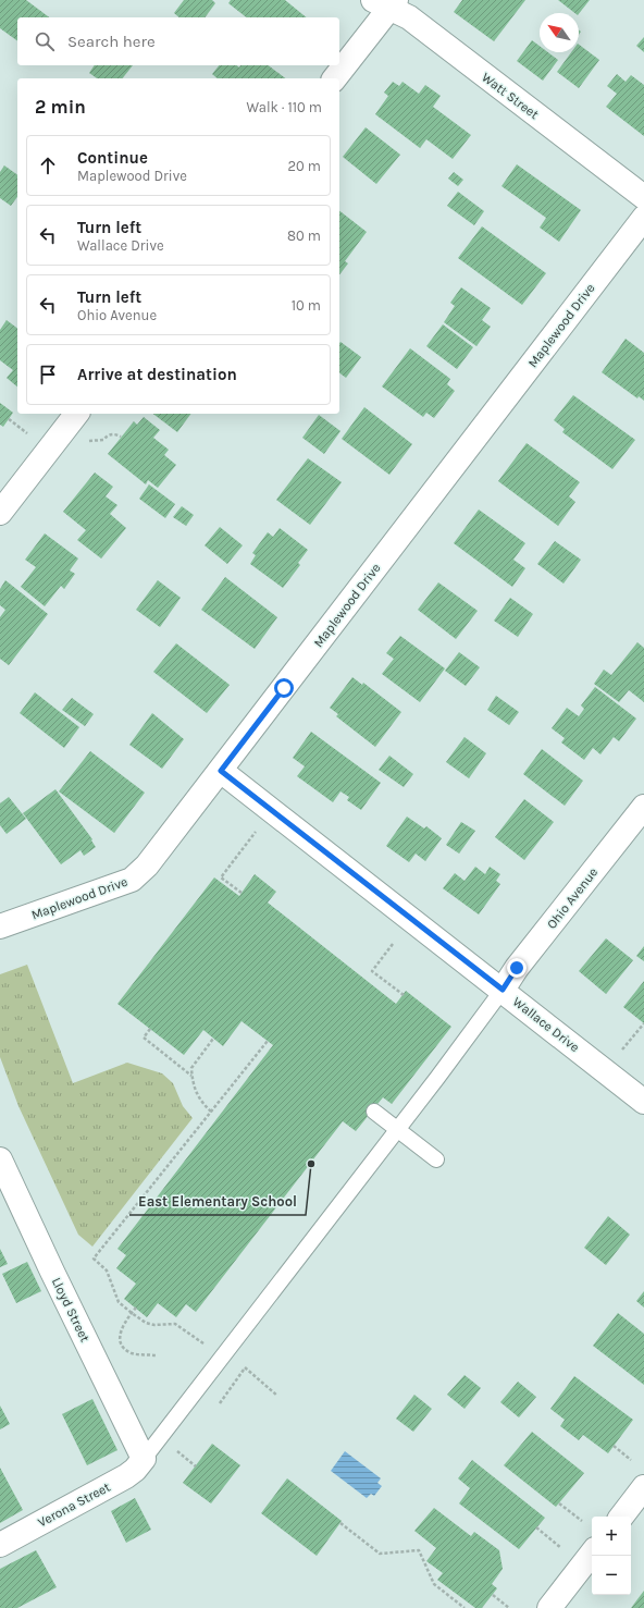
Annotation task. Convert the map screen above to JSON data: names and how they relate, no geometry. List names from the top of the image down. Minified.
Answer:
{"streets":{"street":["Watt Street","Maplewood Drive","Ohio Avenue","Wallace Drive","Lloyd Street","Verona Street"]},"crossings":[["Maplewood Drive","Wallace Drive"],["Ohio Avenue","Wallace Drive"],["Lloyd Street","Verona Street"]],"places":["East Elementary School"],"north":"top left","page":{"search":"Search here","heading":["2 min","Walk · 110 m"],"list":[["Continue","Maplewood Drive","20 m"],["Turn left","Wallace Drive","80 m"],["Turn left","Ohio Avenue","10 m"],"Arrive at destination"],"map_buttons":["+","−"]}}
